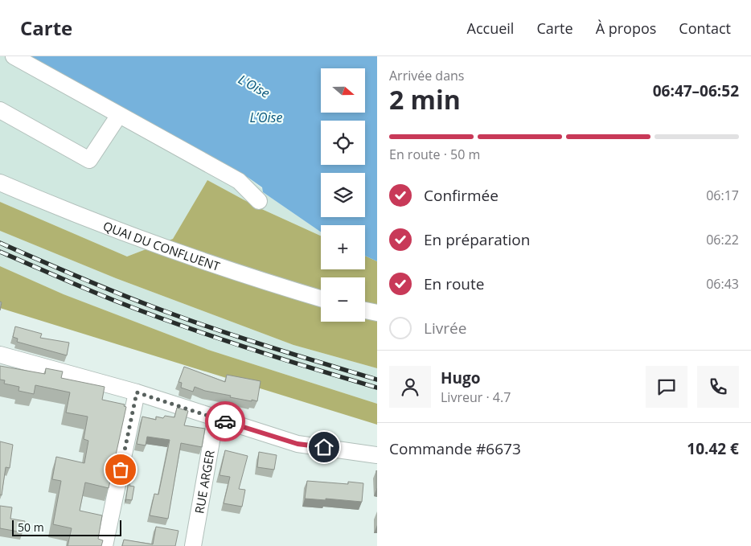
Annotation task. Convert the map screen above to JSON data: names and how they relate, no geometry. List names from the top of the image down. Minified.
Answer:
{"streets":{"street":["QUAI DU CONFLUENT","RUE ARGER"]},"water":["L'Oise","L’Oise"],"scale_bar":"50 m","north":"right","page":{"header":"Carte","nav":["Accueil","Carte","À propos","Contact"],"heading":["2 min","Arrivée dans","06:47–06:52"],"panel":["Hugo","Livreur · 4.7","Commande #6673","10.42 €"],"map_buttons":["+","−"],"bar":"En route · 50 m","list":[["Confirmée","06:17"],["En préparation","06:22"],["En route","06:43"],"Livrée"],"scale":"50 m"}}
